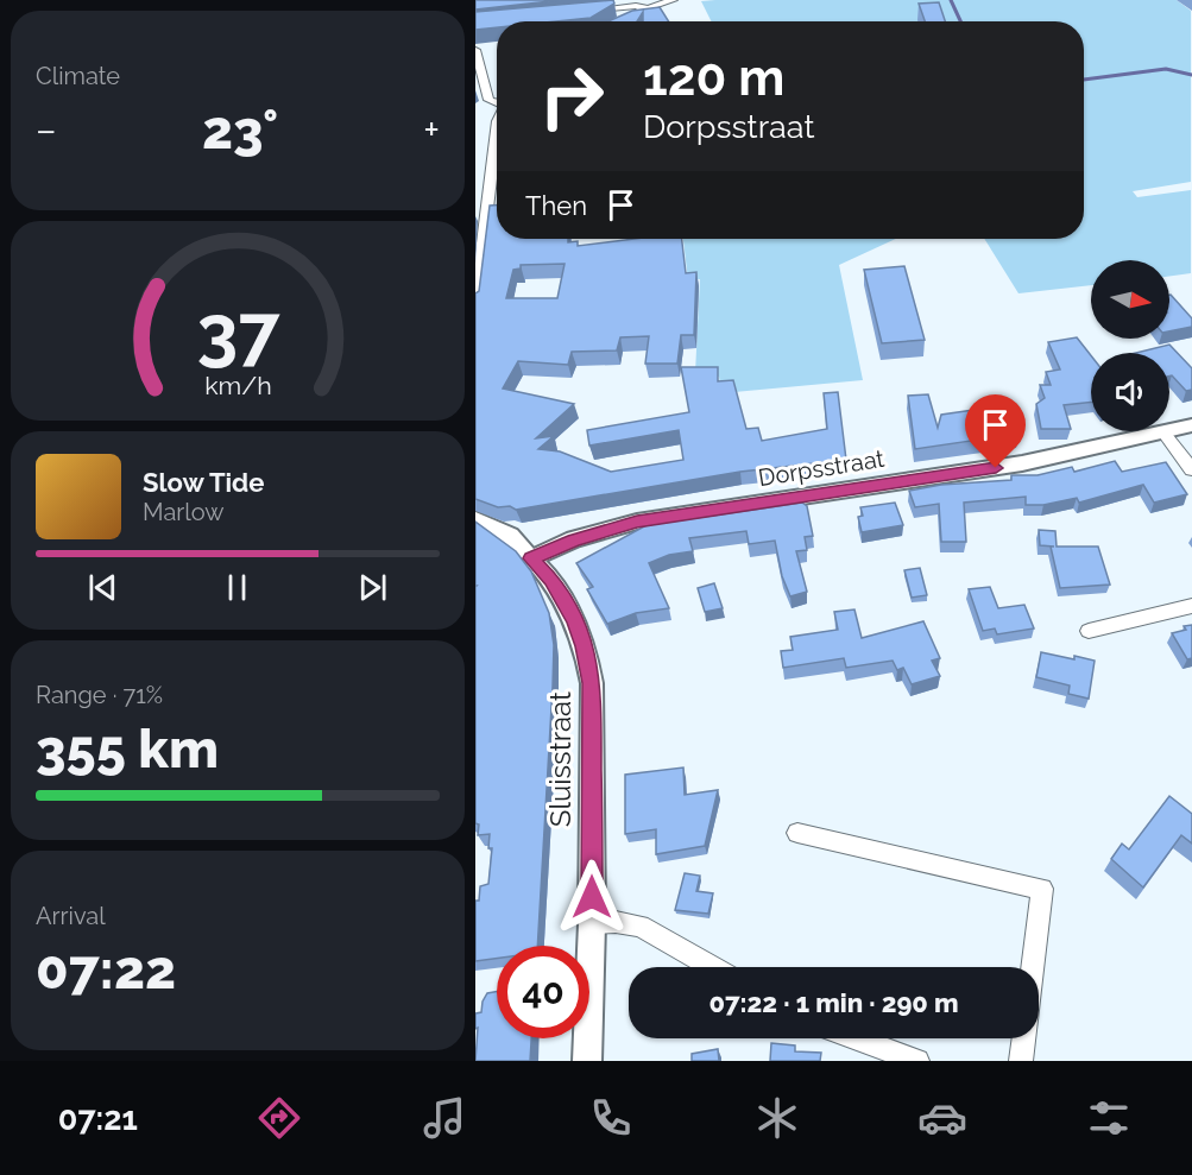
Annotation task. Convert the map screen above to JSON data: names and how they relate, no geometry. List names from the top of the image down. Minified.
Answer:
{"streets":{"street":["Dorpsstraat","Sluisstraat"]},"crossings":[["Dorpsstraat","Sluisstraat"]],"north":"right","page":{"tile":["Climate",["Range · 71%","355 km"],["Arrival","07:22"]],"turn":["120 m","Dorpsstraat"],"heat":["−","23°","+"],"then":"Then","song":["Slow Tide","Marlow"],"limit":"40","trip":"07:22 · 1 min · 290 m","tabs":"07:21","gauge":["37","km/h"]}}
